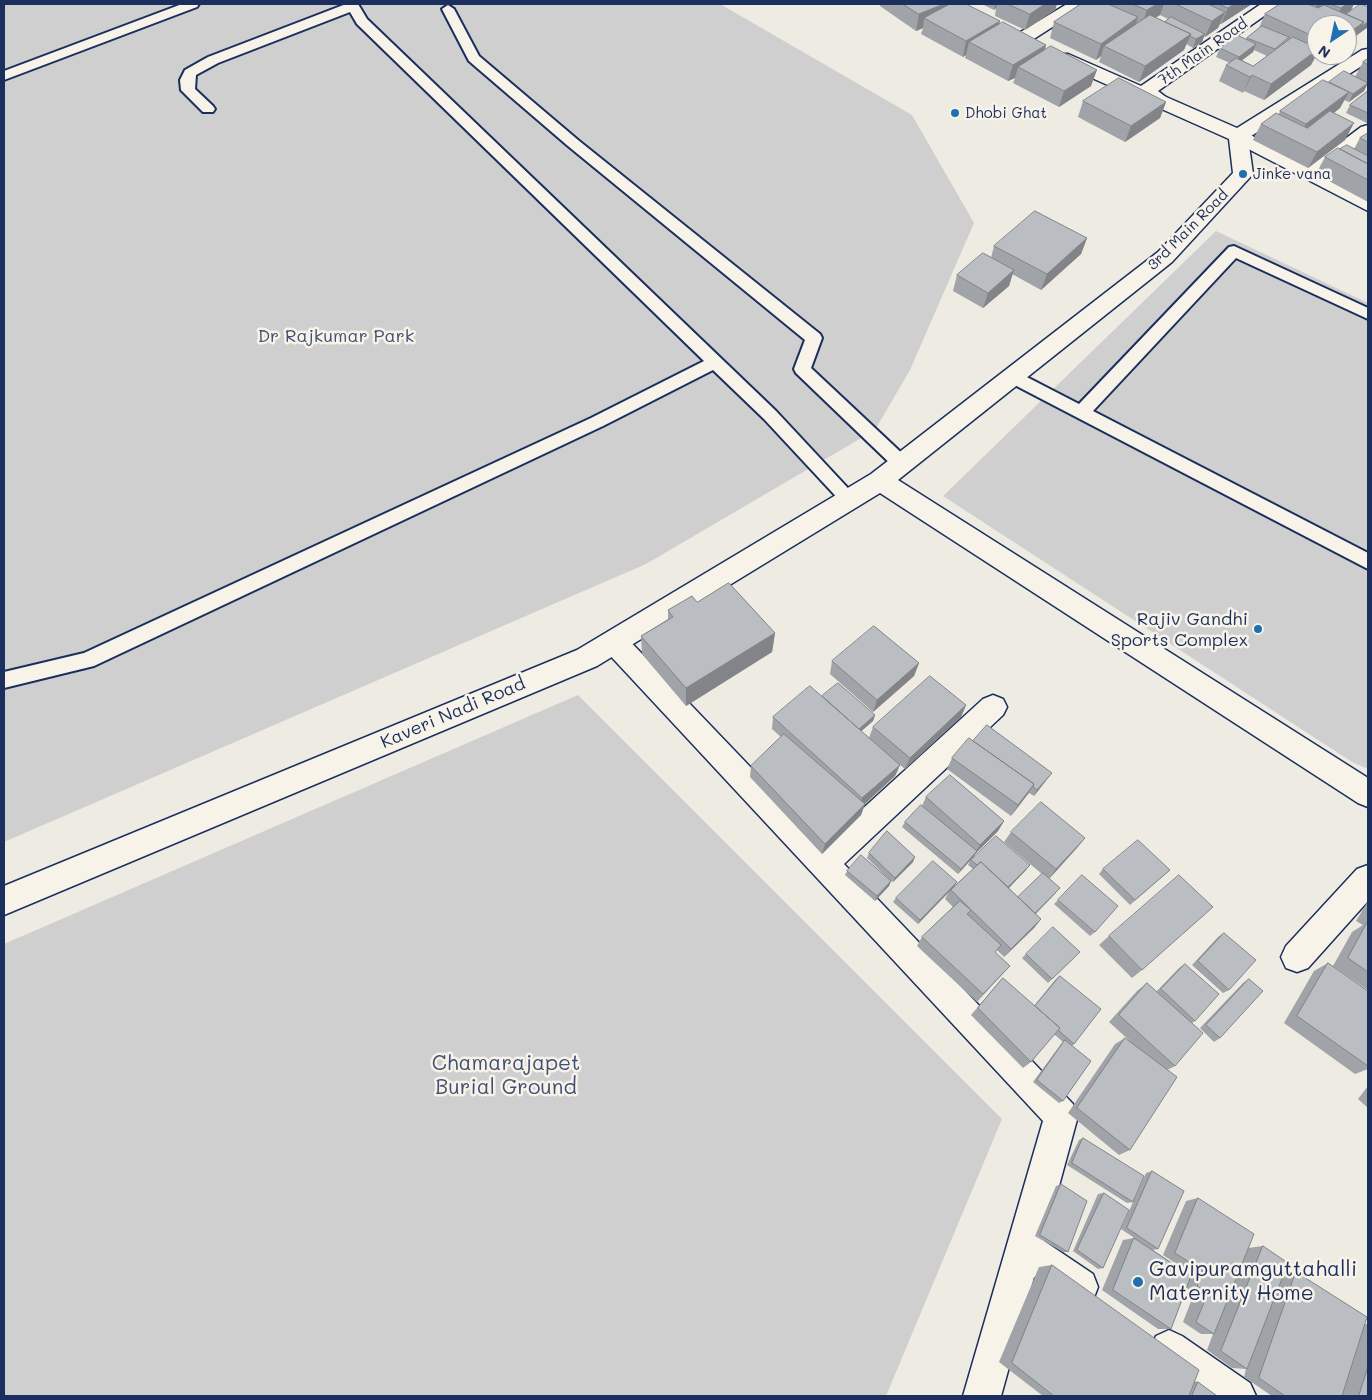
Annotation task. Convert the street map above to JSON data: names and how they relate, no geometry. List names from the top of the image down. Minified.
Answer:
{"streets":{"street":["7th Main Road","3rd Main Road","Kaveri Nadi Road"]},"crossings":[["3rd Main Road","Kaveri Nadi Road"]],"parks":["Dr Rajkumar Park","Chamarajapet Burial Ground"],"places":["Dhobi Ghat","Jinke vana","Rajiv Gandhi Sports Complex","Gavipuramguttahalli Maternity Home"],"north":"bottom left"}
